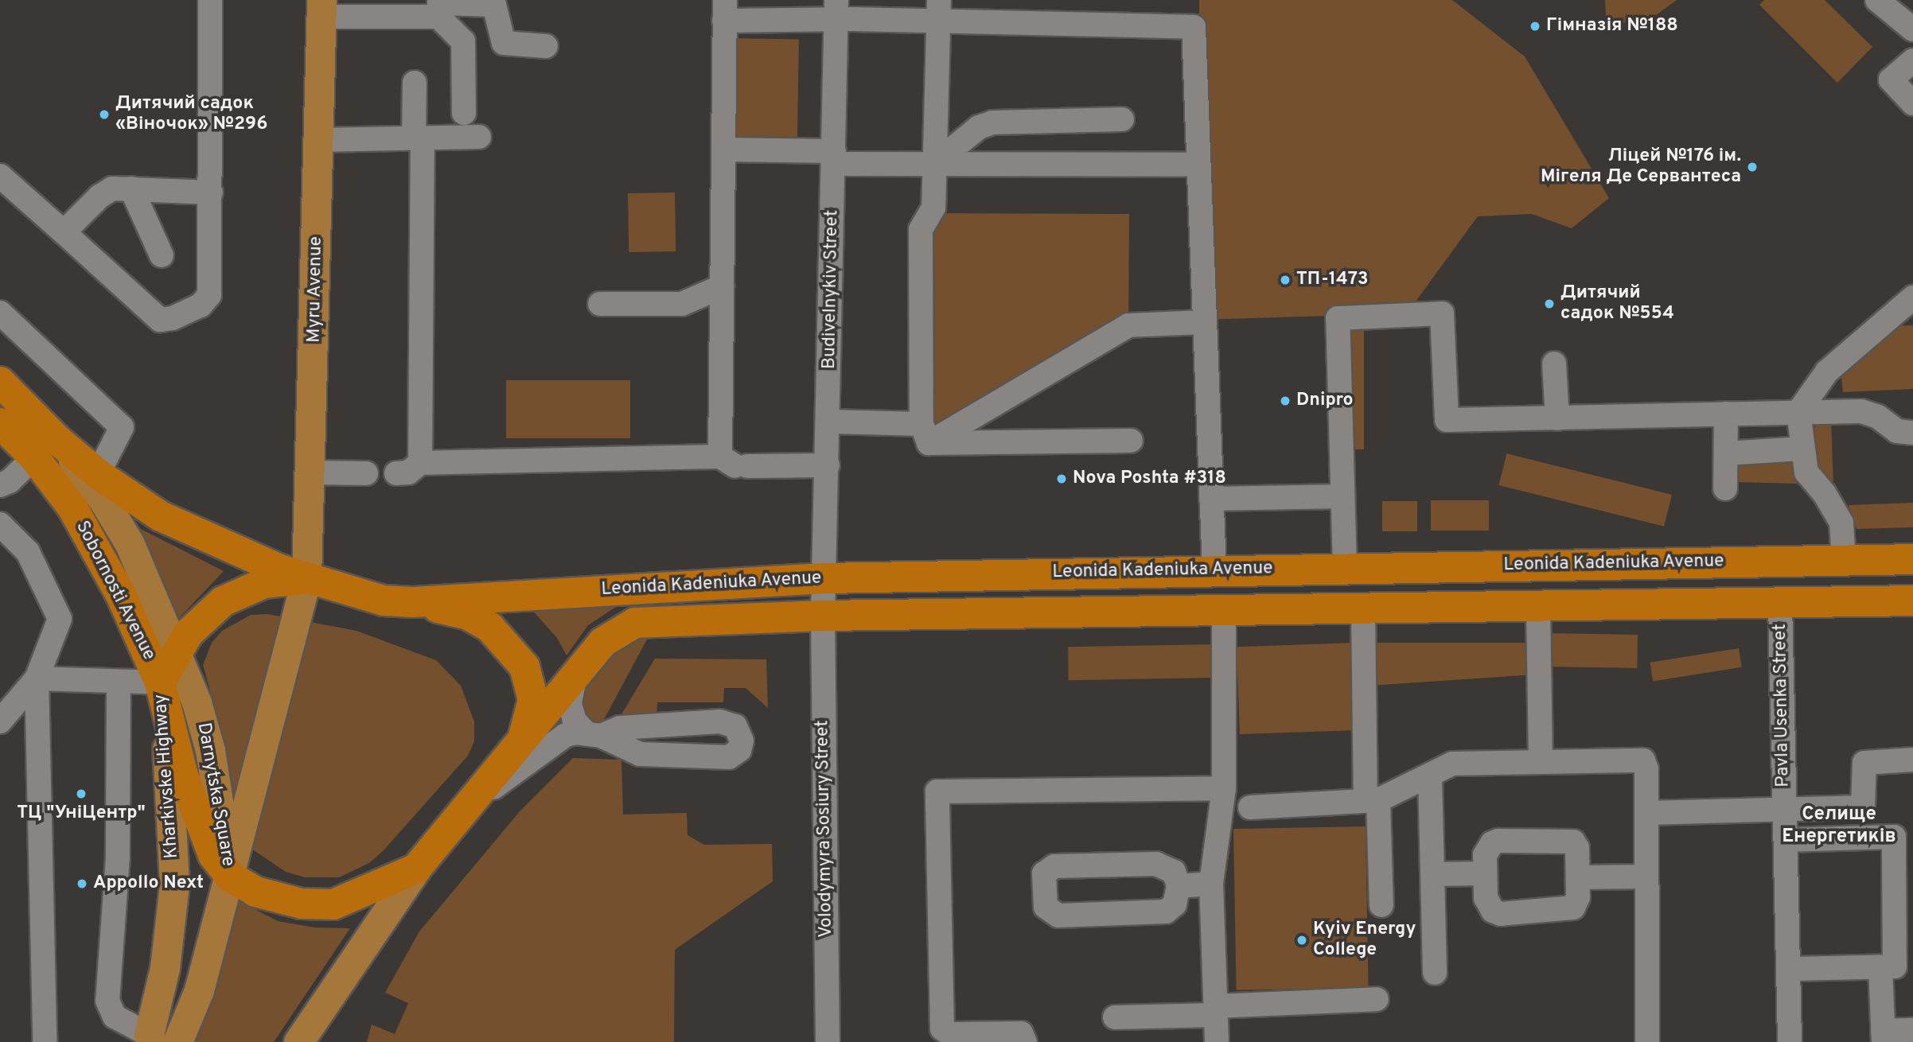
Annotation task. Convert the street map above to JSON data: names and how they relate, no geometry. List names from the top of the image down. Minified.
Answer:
{"streets":{"highway":["Leonida Kadeniuka Avenue","Sobornosti Avenue","Darnytska Square"],"main road":["Myru Avenue","Kharkivske Highway"],"street":["Budivelnykiv Street","Pavla Usenka Street","Volodymyra Sosiury Street"]},"crossings":[["Myru Avenue","Sobornosti Avenue"],["Myru Avenue","Darnytska Square"],["Budivelnykiv Street","Leonida Kadeniuka Avenue"],["Budivelnykiv Street","Volodymyra Sosiury Street"],["Leonida Kadeniuka Avenue","Pavla Usenka Street"],["Leonida Kadeniuka Avenue","Darnytska Square"],["Leonida Kadeniuka Avenue","Volodymyra Sosiury Street"],["Sobornosti Avenue","Kharkivske Highway"],["Sobornosti Avenue","Darnytska Square"],["Kharkivske Highway","Darnytska Square"]],"districts":["Селище Енергетиків"],"places":["Гімназія №188","Дитячий садок «Віночок» №296","Ліцей №176 ім. Мігеля Де Сервантеса","ТП-1473","Дитячий садок №554","Dnipro","Nova Poshta #318","ТЦ \"УніЦентр\"","Appollo Next","Kyiv Energy College"]}
